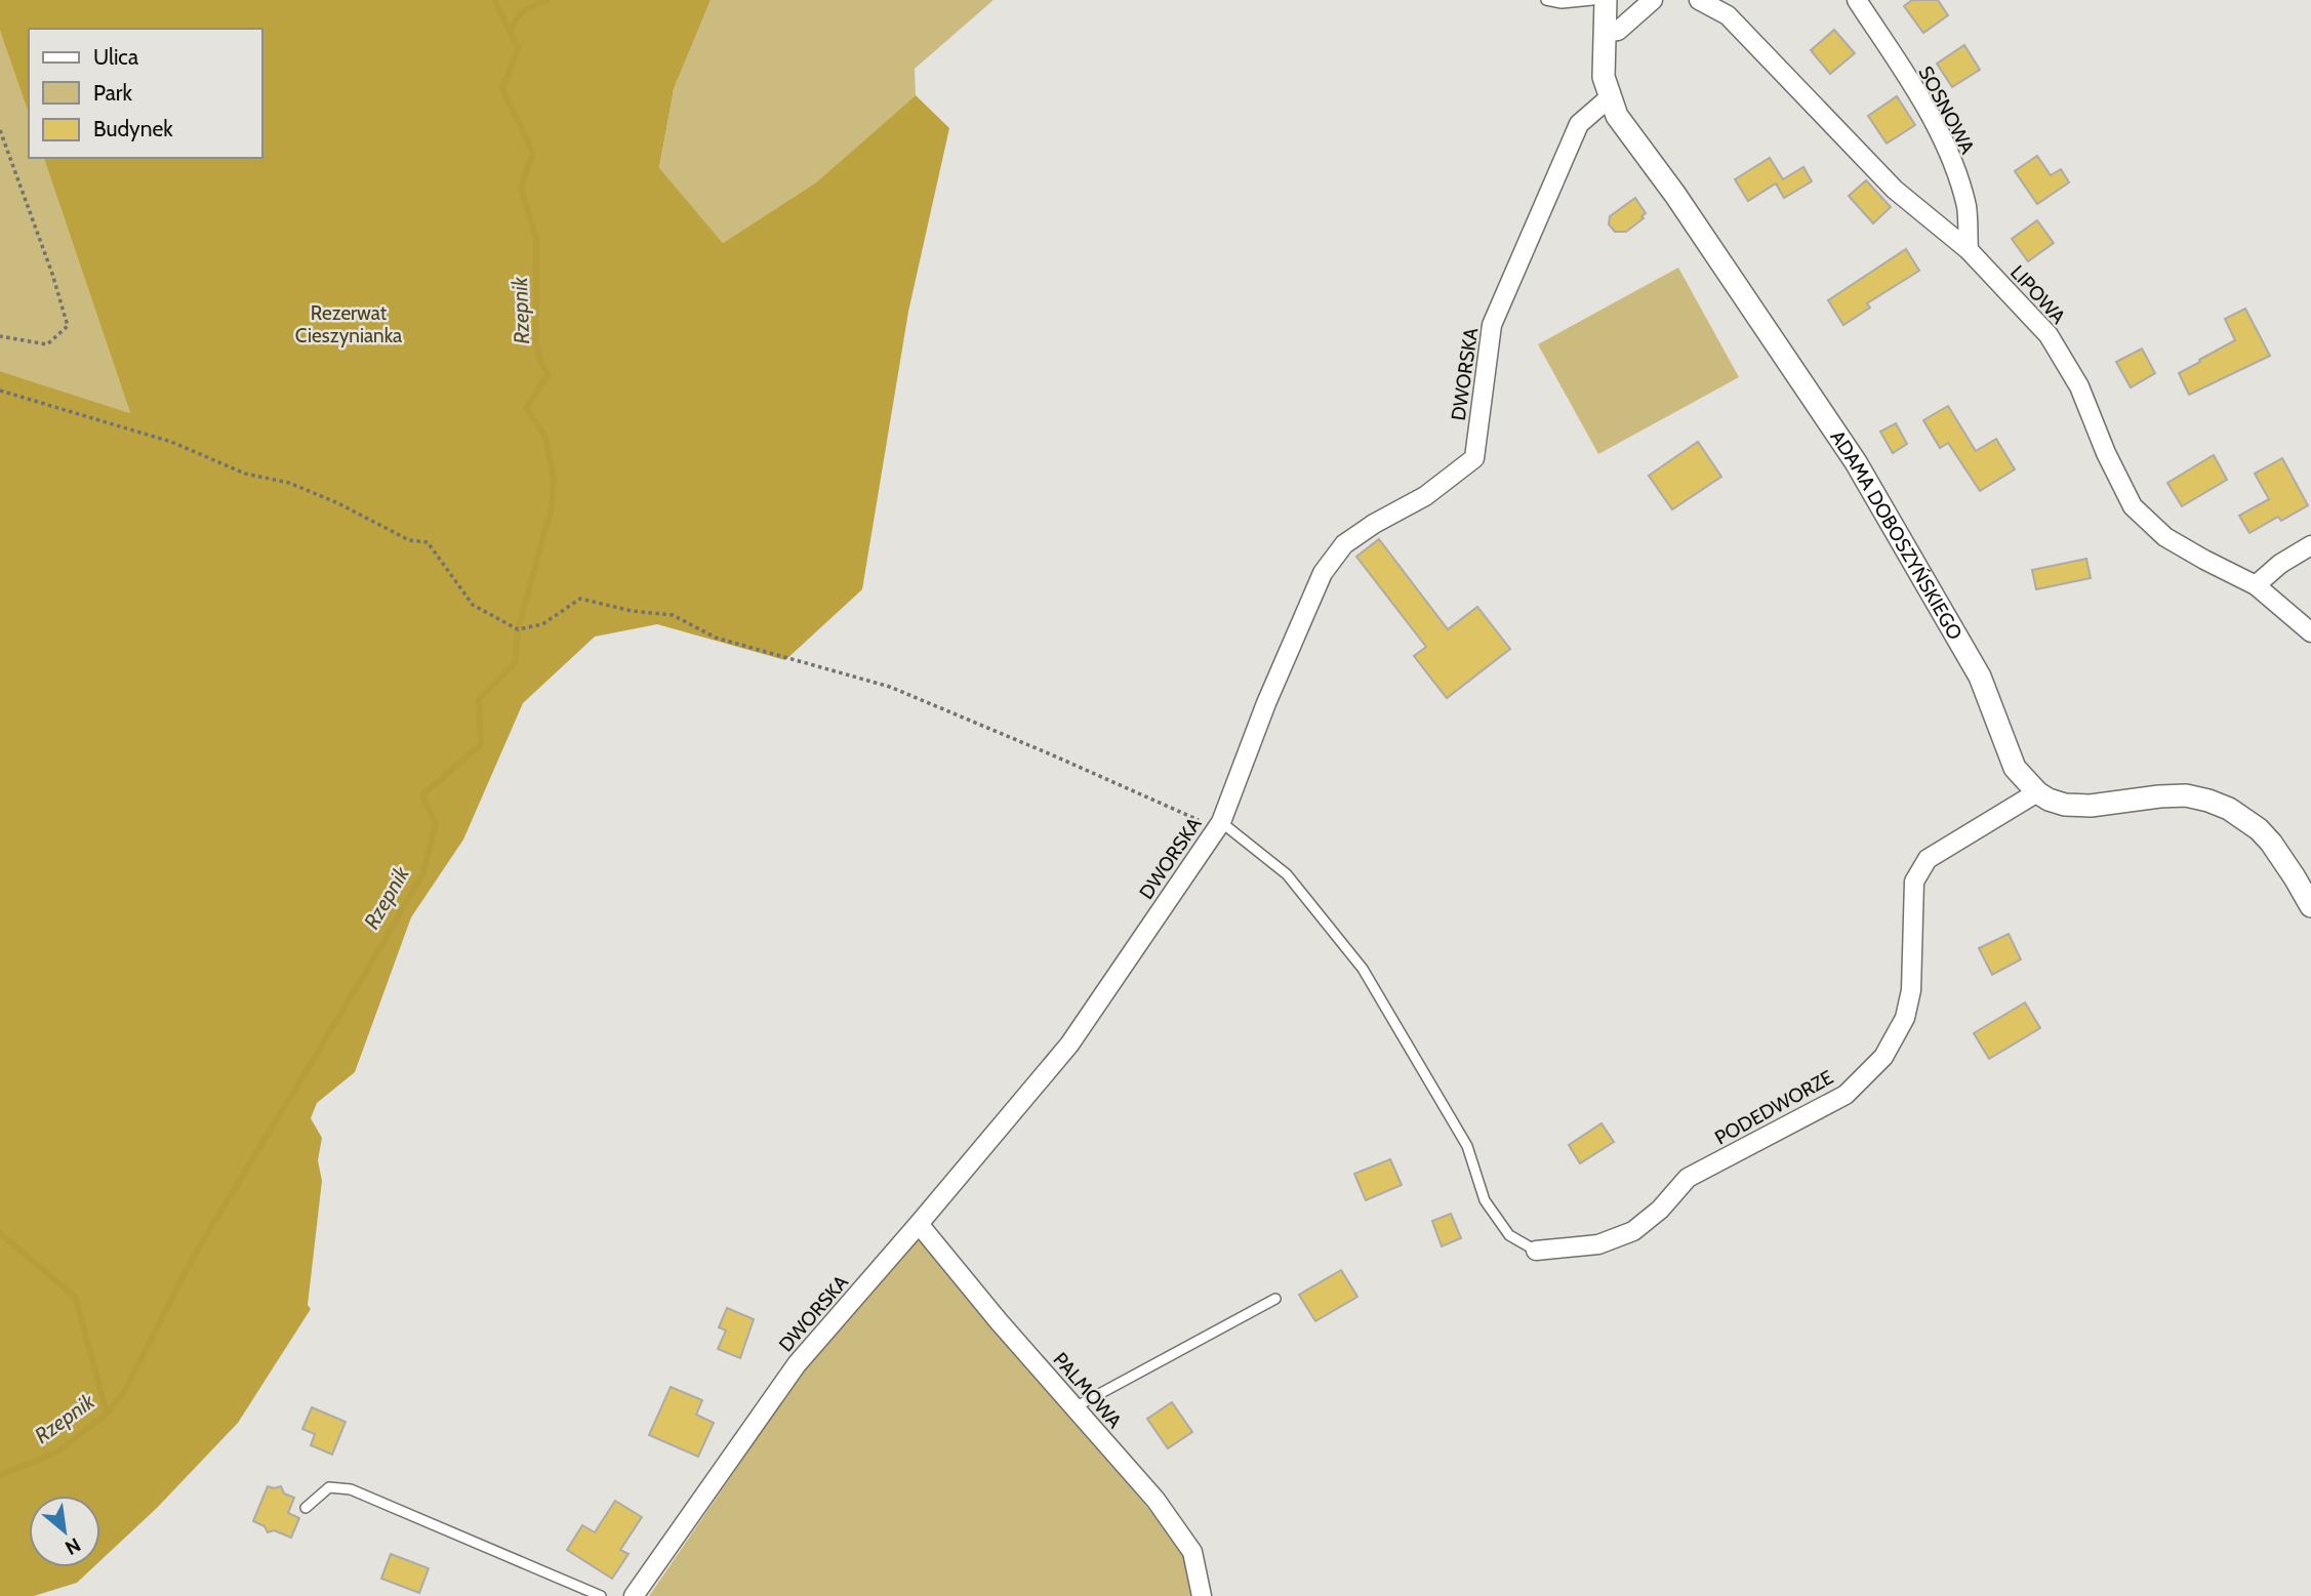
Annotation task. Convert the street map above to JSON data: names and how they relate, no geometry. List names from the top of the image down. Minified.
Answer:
{"streets":{"street":["SOSNOWA","LIPOWA","DWORSKA","ADAMA DOBOSZYŃSKIEGO","PODEDWORZE","PALMOWA"]},"crossings":[["SOSNOWA","LIPOWA"],["DWORSKA","ADAMA DOBOSZYŃSKIEGO"],["DWORSKA","PALMOWA"],["ADAMA DOBOSZYŃSKIEGO","PODEDWORZE"]],"water":["Rzepnik"],"parks":["Rezerwat Cieszynianka"],"legend":["Ulica","Park","Budynek"],"north":"bottom right"}
